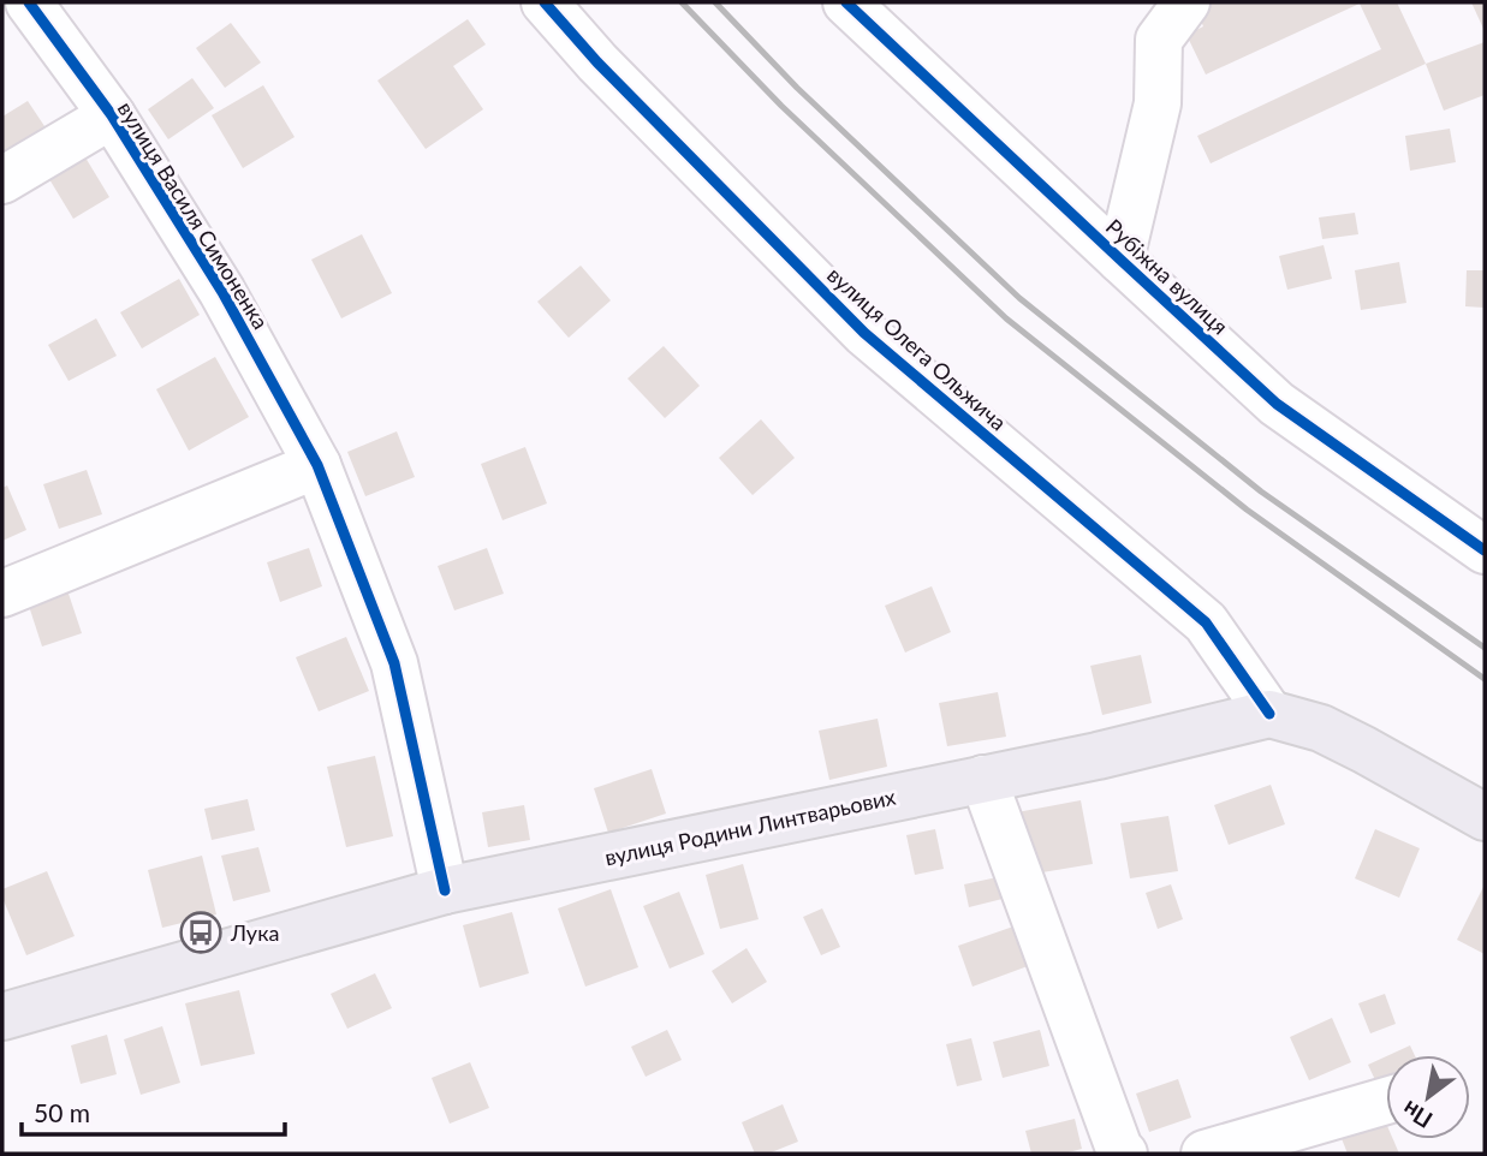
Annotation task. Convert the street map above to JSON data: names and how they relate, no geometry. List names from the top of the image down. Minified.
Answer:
{"streets":{"main road":["вулиця Родини Линтварьових"],"street":["вулиця Василя Симоненка","Рубіжна вулиця","вулиця Олега Ольжича"]},"crossings":[["вулиця Василя Симоненка","вулиця Родини Линтварьових"],["вулиця Олега Ольжича","вулиця Родини Линтварьових"]],"places":{"bus stop":["Лука"]},"scale_bar":"50 m","north":"bottom left"}
